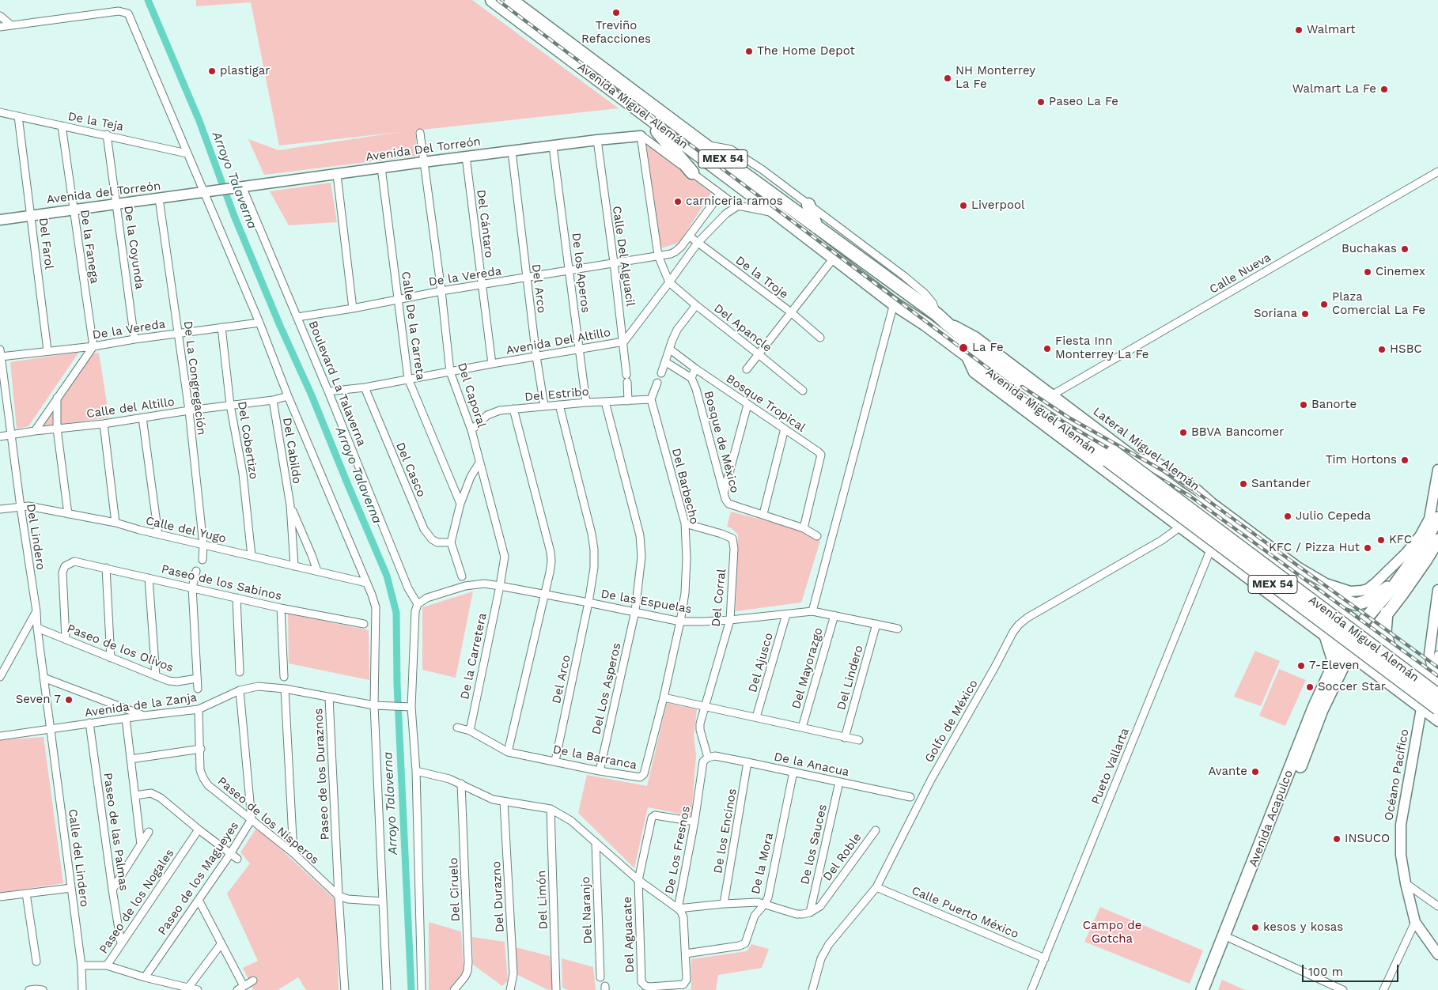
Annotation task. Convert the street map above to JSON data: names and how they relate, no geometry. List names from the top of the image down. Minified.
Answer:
{"streets":{"highway":["Avenida Miguel Alemán","MEX 54"],"main road":["Avenida Acapulco"],"street":["De la Teja","Avenida Del Torreón","Avenida del Torreón","Del Cántaro","Del Farol","De la Fanega","De la Coyunda","Calle Del Alguacil","De los Aperos","Calle Nueva","De la Vereda","De la Troje","Del Arco","Calle De la Carreta","Del Apancle","Avenida Del Altillo","De La Congregación","Boulevard La Talaverna","Del Estribo","Del Caporal","Bosque Tropical","Calle del Altillo","Del Cobertizo","Bosque de México","Lateral Miguel Alemán","Del Cabildo","Del Casco","Del Barbecho","Calle del Yugo","Del Lindero","Paseo de los Sabinos","Del Corral","De las Espuelas","Paseo de los Olivos","De la Carretera","Del Ajusco","Del Mayorazgo","Del Los Asperos","Avenida de la Zanja","Golfo de México","De la Barranca","De la Anacua","Pueto Vallarta","Paseo de los Duraznos","Océano Pacífico","Paseo de los Nísperos","De los Encinos","Paseo de las Palmas","De los Sauces","De Los Fresnos","Del Roble","Calle del Lindero","De la Mora","Paseo de los Magueyes","Del Ciruelo","Del Durazno","Del Limón","Paseo de los Nogales","Del Naranjo","Calle Puerto México","Del Aguacate"]},"crossings":[["Avenida Miguel Alemán","Lateral Miguel Alemán"],["De la Teja","Del Farol"],["De la Teja","De la Fanega"],["De la Teja","De la Coyunda"],["Avenida Del Torreón","Avenida del Torreón"],["Avenida Del Torreón","Del Cántaro"],["Avenida Del Torreón","Calle Del Alguacil"],["Avenida Del Torreón","De los Aperos"],["Avenida Del Torreón","Del Arco"],["Avenida Del Torreón","Calle De la Carreta"],["Avenida Del Torreón","Boulevard La Talaverna"],["Avenida Del Torreón","Del Caporal"],["Avenida del Torreón","Del Farol"],["Avenida del Torreón","De la Fanega"],["Avenida del Torreón","De la Coyunda"],["Avenida del Torreón","De La Congregación"],["Del Cántaro","De la Vereda"],["Del Cántaro","Avenida Del Altillo"],["Del Farol","De la Vereda"],["De la Fanega","De la Vereda"],["De la Coyunda","De la Vereda"],["Calle Del Alguacil","De la Vereda"],["Calle Del Alguacil","Avenida Del Altillo"],["Calle Del Alguacil","Del Estribo"],["De los Aperos","De la Vereda"],["De los Aperos","Avenida Del Altillo"],["De los Aperos","Del Estribo"],["Calle Nueva","Lateral Miguel Alemán"],["De la Vereda","De la Troje"],["De la Vereda","Del Arco"],["De la Vereda","Calle De la Carreta"],["De la Vereda","De La Congregación"],["De la Vereda","Boulevard La Talaverna"],["De la Vereda","Del Caporal"],["De la Vereda","Del Cobertizo"],["De la Vereda","Del Lindero"],["De la Troje","Avenida Del Altillo"],["Del Arco","Avenida Del Altillo"],["Del Arco","Del Estribo"],["Del Arco","De las Espuelas"],["Del Arco","De la Barranca"],["Calle De la Carreta","Avenida Del Altillo"],["Del Apancle","Avenida Del Altillo"],["Avenida Del Altillo","Boulevard La Talaverna"],["Avenida Del Altillo","Del Caporal"],["Avenida Del Altillo","Del Casco"],["De La Congregación","Calle del Altillo"],["De La Congregación","Calle del Yugo"],["Boulevard La Talaverna","De las Espuelas"],["Del Estribo","Del Caporal"],["Del Estribo","Del Barbecho"],["Del Caporal","De las Espuelas"],["Del Caporal","De la Carretera"],["Bosque Tropical","Bosque de México"],["Calle del Altillo","Del Cobertizo"],["Calle del Altillo","Del Cabildo"],["Calle del Altillo","Del Lindero"],["Del Cobertizo","Calle del Yugo"],["Lateral Miguel Alemán","Avenida Acapulco"],["Del Cabildo","Calle del Yugo"],["Del Barbecho","Del Corral"],["Del Barbecho","De las Espuelas"],["Del Barbecho","De la Barranca"],["Calle del Yugo","Del Lindero"],["Del Lindero","De las Espuelas"],["Del Lindero","Paseo de los Olivos"],["Del Lindero","Avenida de la Zanja"],["Del Lindero","Calle del Lindero"],["Paseo de los Sabinos","Paseo de los Olivos"],["Del Corral","De las Espuelas"],["De las Espuelas","De la Carretera"],["De las Espuelas","Del Ajusco"],["De las Espuelas","Del Mayorazgo"],["De las Espuelas","Del Los Asperos"],["De la Carretera","De la Barranca"],["Del Los Asperos","De la Barranca"],["Avenida de la Zanja","Paseo de los Duraznos"],["Avenida de la Zanja","Paseo de los Nísperos"],["Avenida de la Zanja","Paseo de las Palmas"],["Avenida de la Zanja","Calle del Lindero"],["Avenida de la Zanja","Paseo de los Magueyes"],["Golfo de México","Calle Puerto México"],["De la Anacua","De los Encinos"],["De la Anacua","De los Sauces"],["De la Anacua","De Los Fresnos"],["De la Anacua","De la Mora"],["Pueto Vallarta","Calle Puerto México"],["Paseo de los Duraznos","Paseo de los Nísperos"],["Paseo de los Nísperos","Paseo de los Magueyes"],["Paseo de las Palmas","Paseo de los Nogales"],["De los Sauces","Del Roble"],["De Los Fresnos","De la Mora"],["De Los Fresnos","Del Aguacate"]],"water":["Arroyo Talaverna"],"parks":["Campo de Gotcha"],"places":["Treviño Refacciones","Walmart","The Home Depot","plastigar","NH Monterrey La Fe","Walmart La Fe","Paseo La Fe","carniceria ramos","Liverpool","Buchakas","Cinemex","Plaza Comercial La Fe","Soriana","La Fe","Fiesta Inn Monterrey La Fe","HSBC","Banorte","BBVA Bancomer","Tim Hortons","Santander","Julio Cepeda","KFC","KFC / Pizza Hut","7-Eleven","Soccer Star","Seven 7","Avante","INSUCO","kesos y kosas"],"scale_bar":"100 m"}
